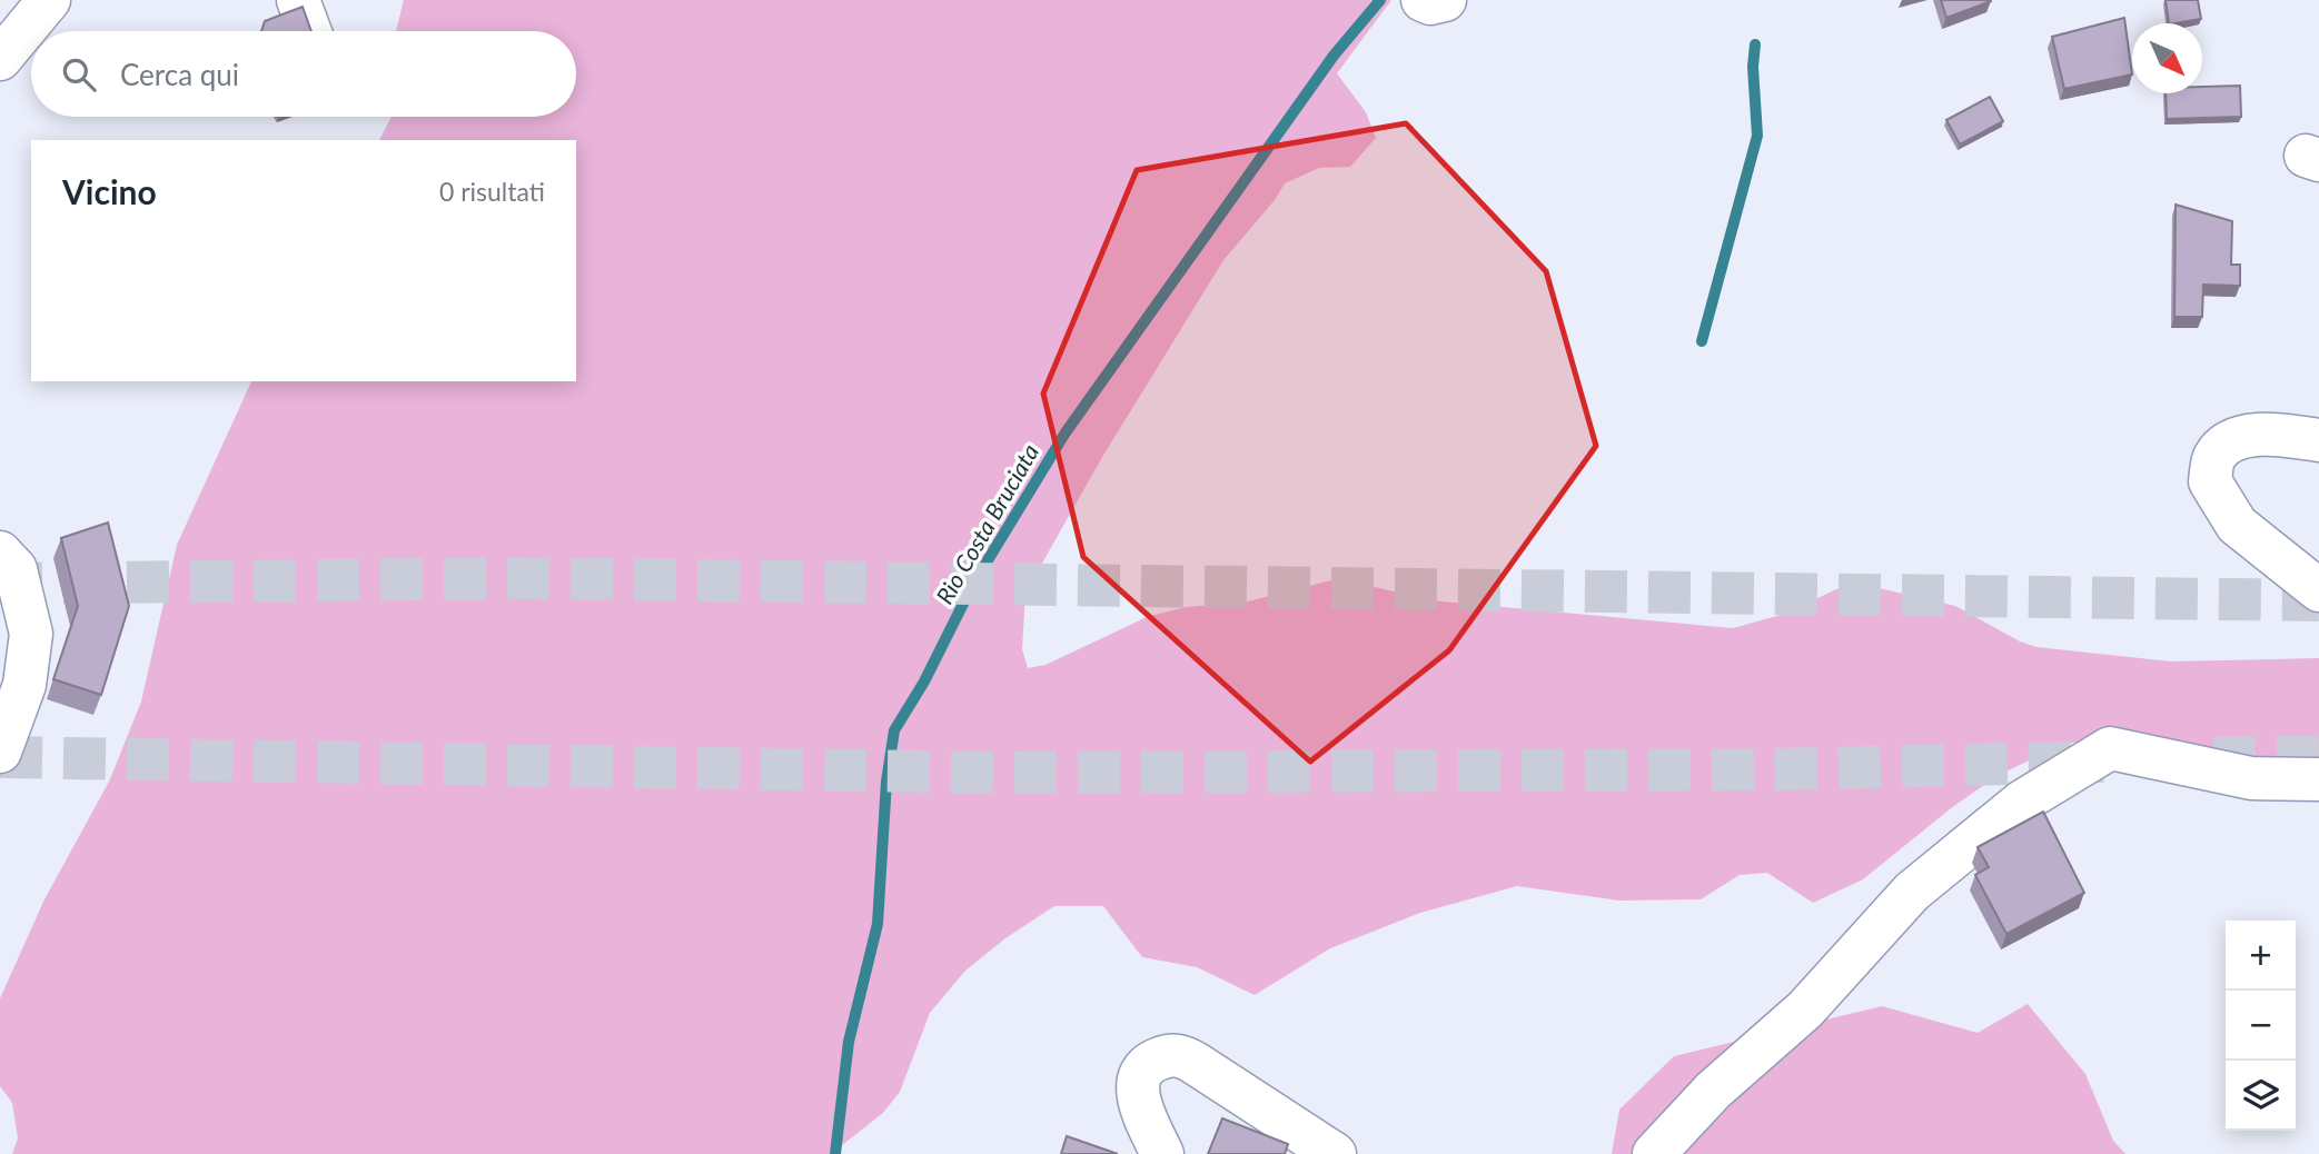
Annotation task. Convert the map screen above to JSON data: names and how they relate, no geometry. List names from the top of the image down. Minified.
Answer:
{"water":["Rio Costa Bruciata"],"north":"bottom right","page":{"search":"Cerca qui","heading":["Vicino","0 risultati"],"map_buttons":["+","−"]}}
